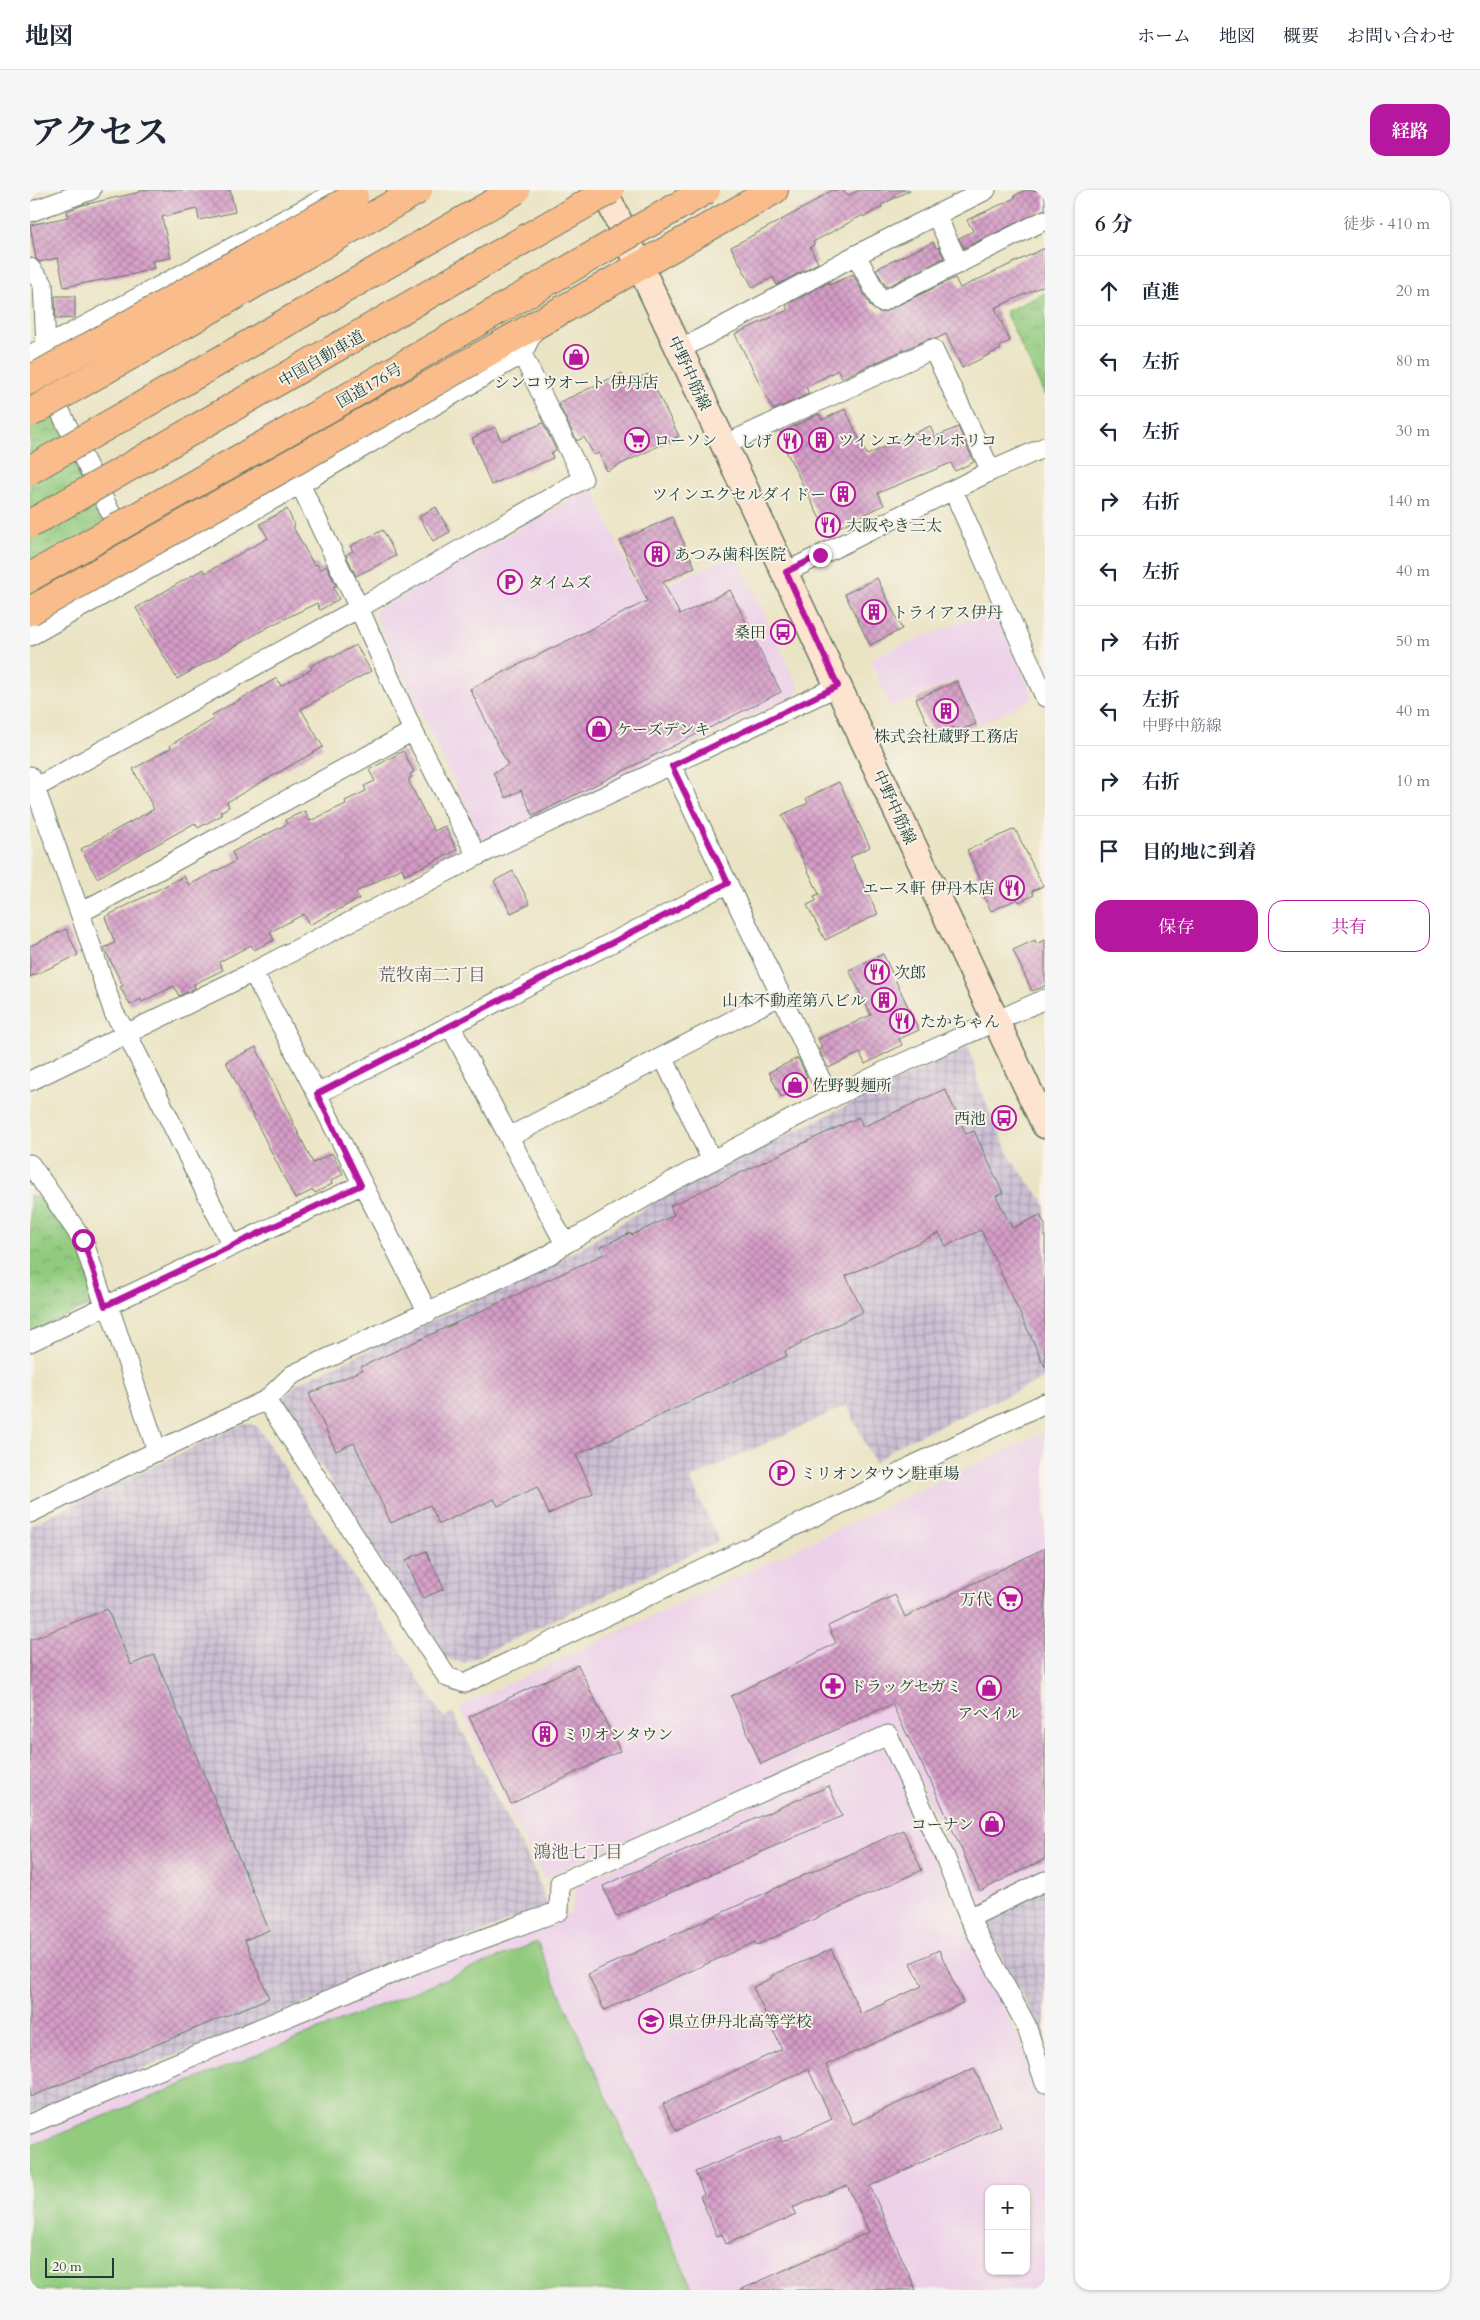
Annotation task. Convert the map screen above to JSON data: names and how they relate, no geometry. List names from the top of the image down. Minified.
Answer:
{"streets":{"highway":["中国自動車道","国道176号"],"main road":["中野中筋線"]},"districts":["荒牧南二丁目","鴻池七丁目"],"places":{"shop":["シンコウオート 伊丹店","ケーズデンキ","佐野製麺所","アベイル","コーナン"],"supermarket":["ローソン","万代"],"building":["ツインエクセルホリコ","ツインエクセルダイドー","あつみ歯科医院","トライアス伊丹","株式会社蔵野工務店","山本不動産第八ビル","ミリオンタウン"],"restaurant":["しげ","大阪やき三太","エース軒 伊丹本店","次郎","たかちゃん"],"parking":["タイムズ","ミリオンタウン駐車場"],"bus stop":["桑田","西池"],"pharmacy":["ドラッグセガミ"],"school or university":["県立伊丹北高等学校"]},"scale_bar":"20 m","page":{"header":"地図","nav":["ホーム","地図","概要","お問い合わせ"],"title":"アクセス","buttons":["経路",["保存","共有"]],"heading":["6 分","徒歩 · 410 m"],"list":[["直進","20 m"],["左折","80 m"],["左折","30 m"],["右折","140 m"],["左折","40 m"],["右折","50 m"],["左折","中野中筋線","40 m"],["右折","10 m"],"目的地に到着"],"map_buttons":["+","−"],"scale":"20 m"}}
